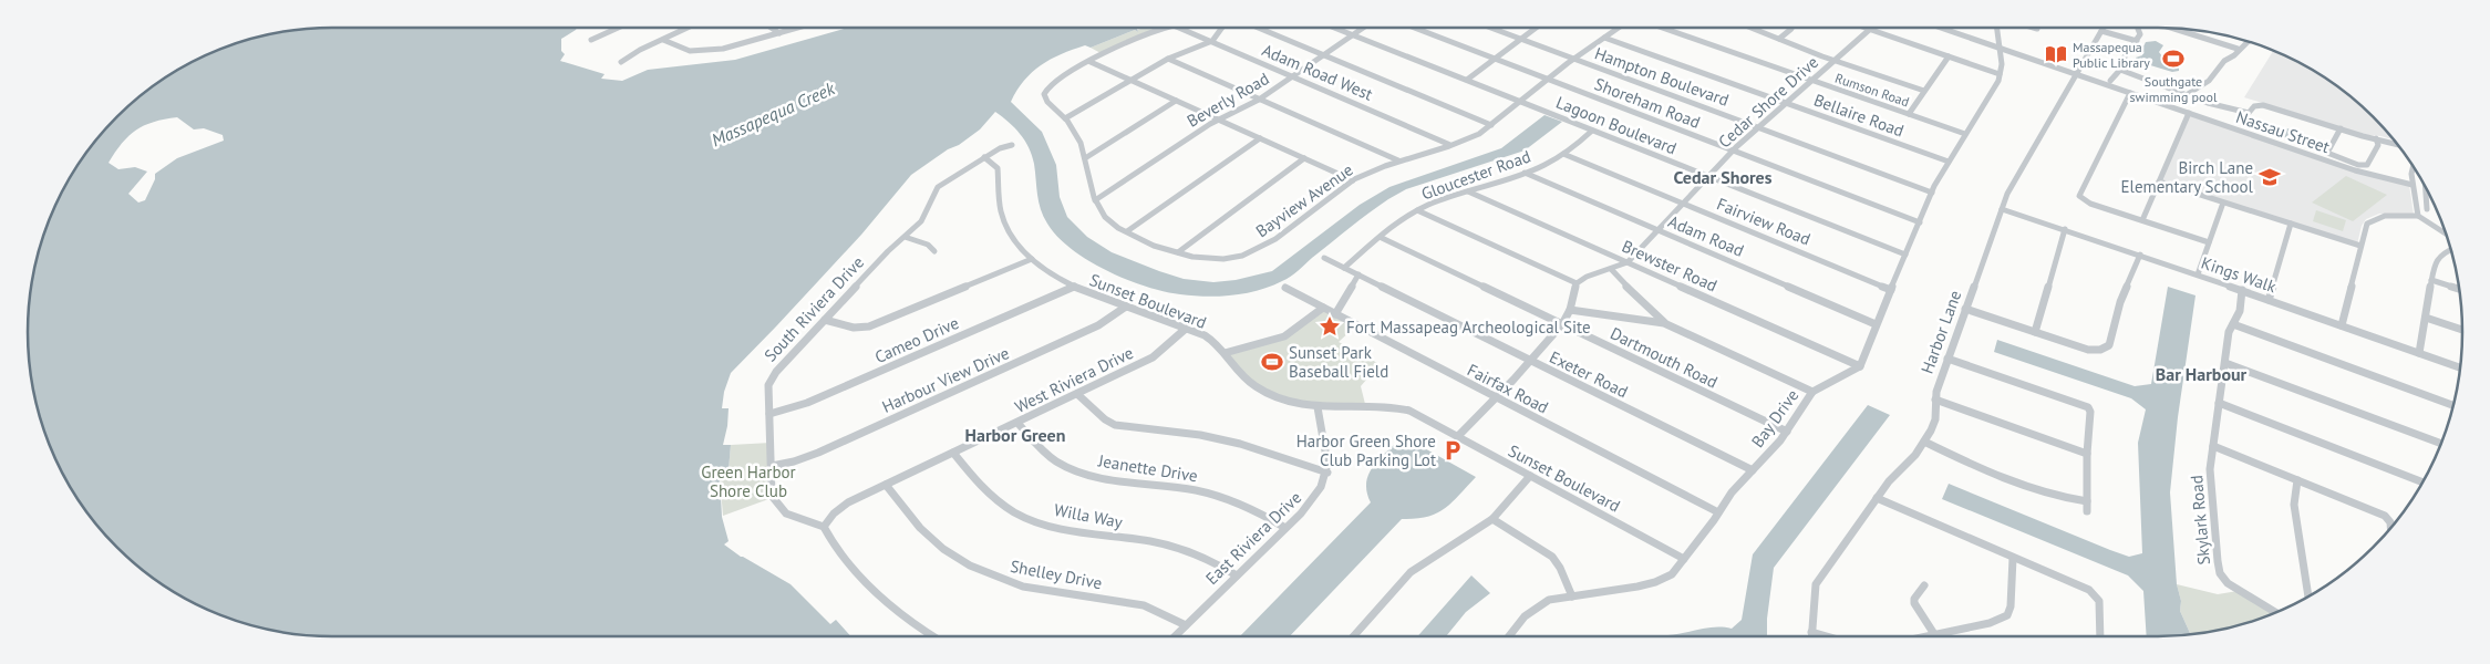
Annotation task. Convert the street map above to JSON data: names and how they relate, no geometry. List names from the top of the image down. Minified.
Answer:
{"streets":{"street":["Adam Road West","Hampton Boulevard","Rumson Road","Beverly Road","Cedar Shore Drive","Shoreham Road","Bellaire Road","Lagoon Boulevard","Nassau Street","Gloucester Road","Bayview Avenue","Fairview Road","Adam Road","Brewster Road","Kings Walk","Sunset Boulevard","South Riviera Drive","Harbor Lane","Cameo Drive","Dartmouth Road","Exeter Road","Harbour View Drive","West Riviera Drive","Fairfax Road","Bay Drive","Jeanette Drive","Willa Way","Skylark Road","East Riviera Drive","Shelley Drive"]},"crossings":[["Adam Road West","Beverly Road"],["Adam Road West","Bayview Avenue"],["Hampton Boulevard","Cedar Shore Drive"],["Hampton Boulevard","Bayview Avenue"],["Rumson Road","Cedar Shore Drive"],["Beverly Road","Lagoon Boulevard"],["Beverly Road","Bayview Avenue"],["Cedar Shore Drive","Shoreham Road"],["Cedar Shore Drive","Bellaire Road"],["Cedar Shore Drive","Lagoon Boulevard"],["Cedar Shore Drive","Fairview Road"],["Cedar Shore Drive","Adam Road"],["Cedar Shore Drive","Brewster Road"],["Shoreham Road","Bayview Avenue"],["Bellaire Road","Bayview Avenue"],["Lagoon Boulevard","Gloucester Road"],["Lagoon Boulevard","Bayview Avenue"],["Nassau Street","Harbor Lane"],["Gloucester Road","Fairview Road"],["Gloucester Road","Adam Road"],["Gloucester Road","Brewster Road"],["Gloucester Road","Dartmouth Road"],["Gloucester Road","Exeter Road"],["Brewster Road","Bay Drive"],["Kings Walk","Harbor Lane"],["Kings Walk","Skylark Road"],["Sunset Boulevard","South Riviera Drive"],["Sunset Boulevard","Cameo Drive"],["Sunset Boulevard","Harbour View Drive"],["Sunset Boulevard","West Riviera Drive"],["Sunset Boulevard","Bay Drive"],["South Riviera Drive","Cameo Drive"],["South Riviera Drive","Harbour View Drive"],["South Riviera Drive","West Riviera Drive"],["Dartmouth Road","Bay Drive"],["Exeter Road","Bay Drive"],["West Riviera Drive","Jeanette Drive"],["West Riviera Drive","Willa Way"],["West Riviera Drive","Shelley Drive"],["Fairfax Road","Bay Drive"],["Jeanette Drive","East Riviera Drive"],["Willa Way","East Riviera Drive"],["East Riviera Drive","Shelley Drive"]],"districts":["Cedar Shores","Bar Harbour","Harbor Green"],"water":["Massapequa Creek"],"parks":["Green Harbor Shore Club"],"places":{"library":["Massapequa Public Library"],"sports":["Southgate swimming pool","Sunset Park Baseball Field"],"school or university":["Birch Lane Elementary School"],"place":["Fort Massapeag Archeological Site"],"parking":["Harbor Green Shore Club Parking Lot"]}}
